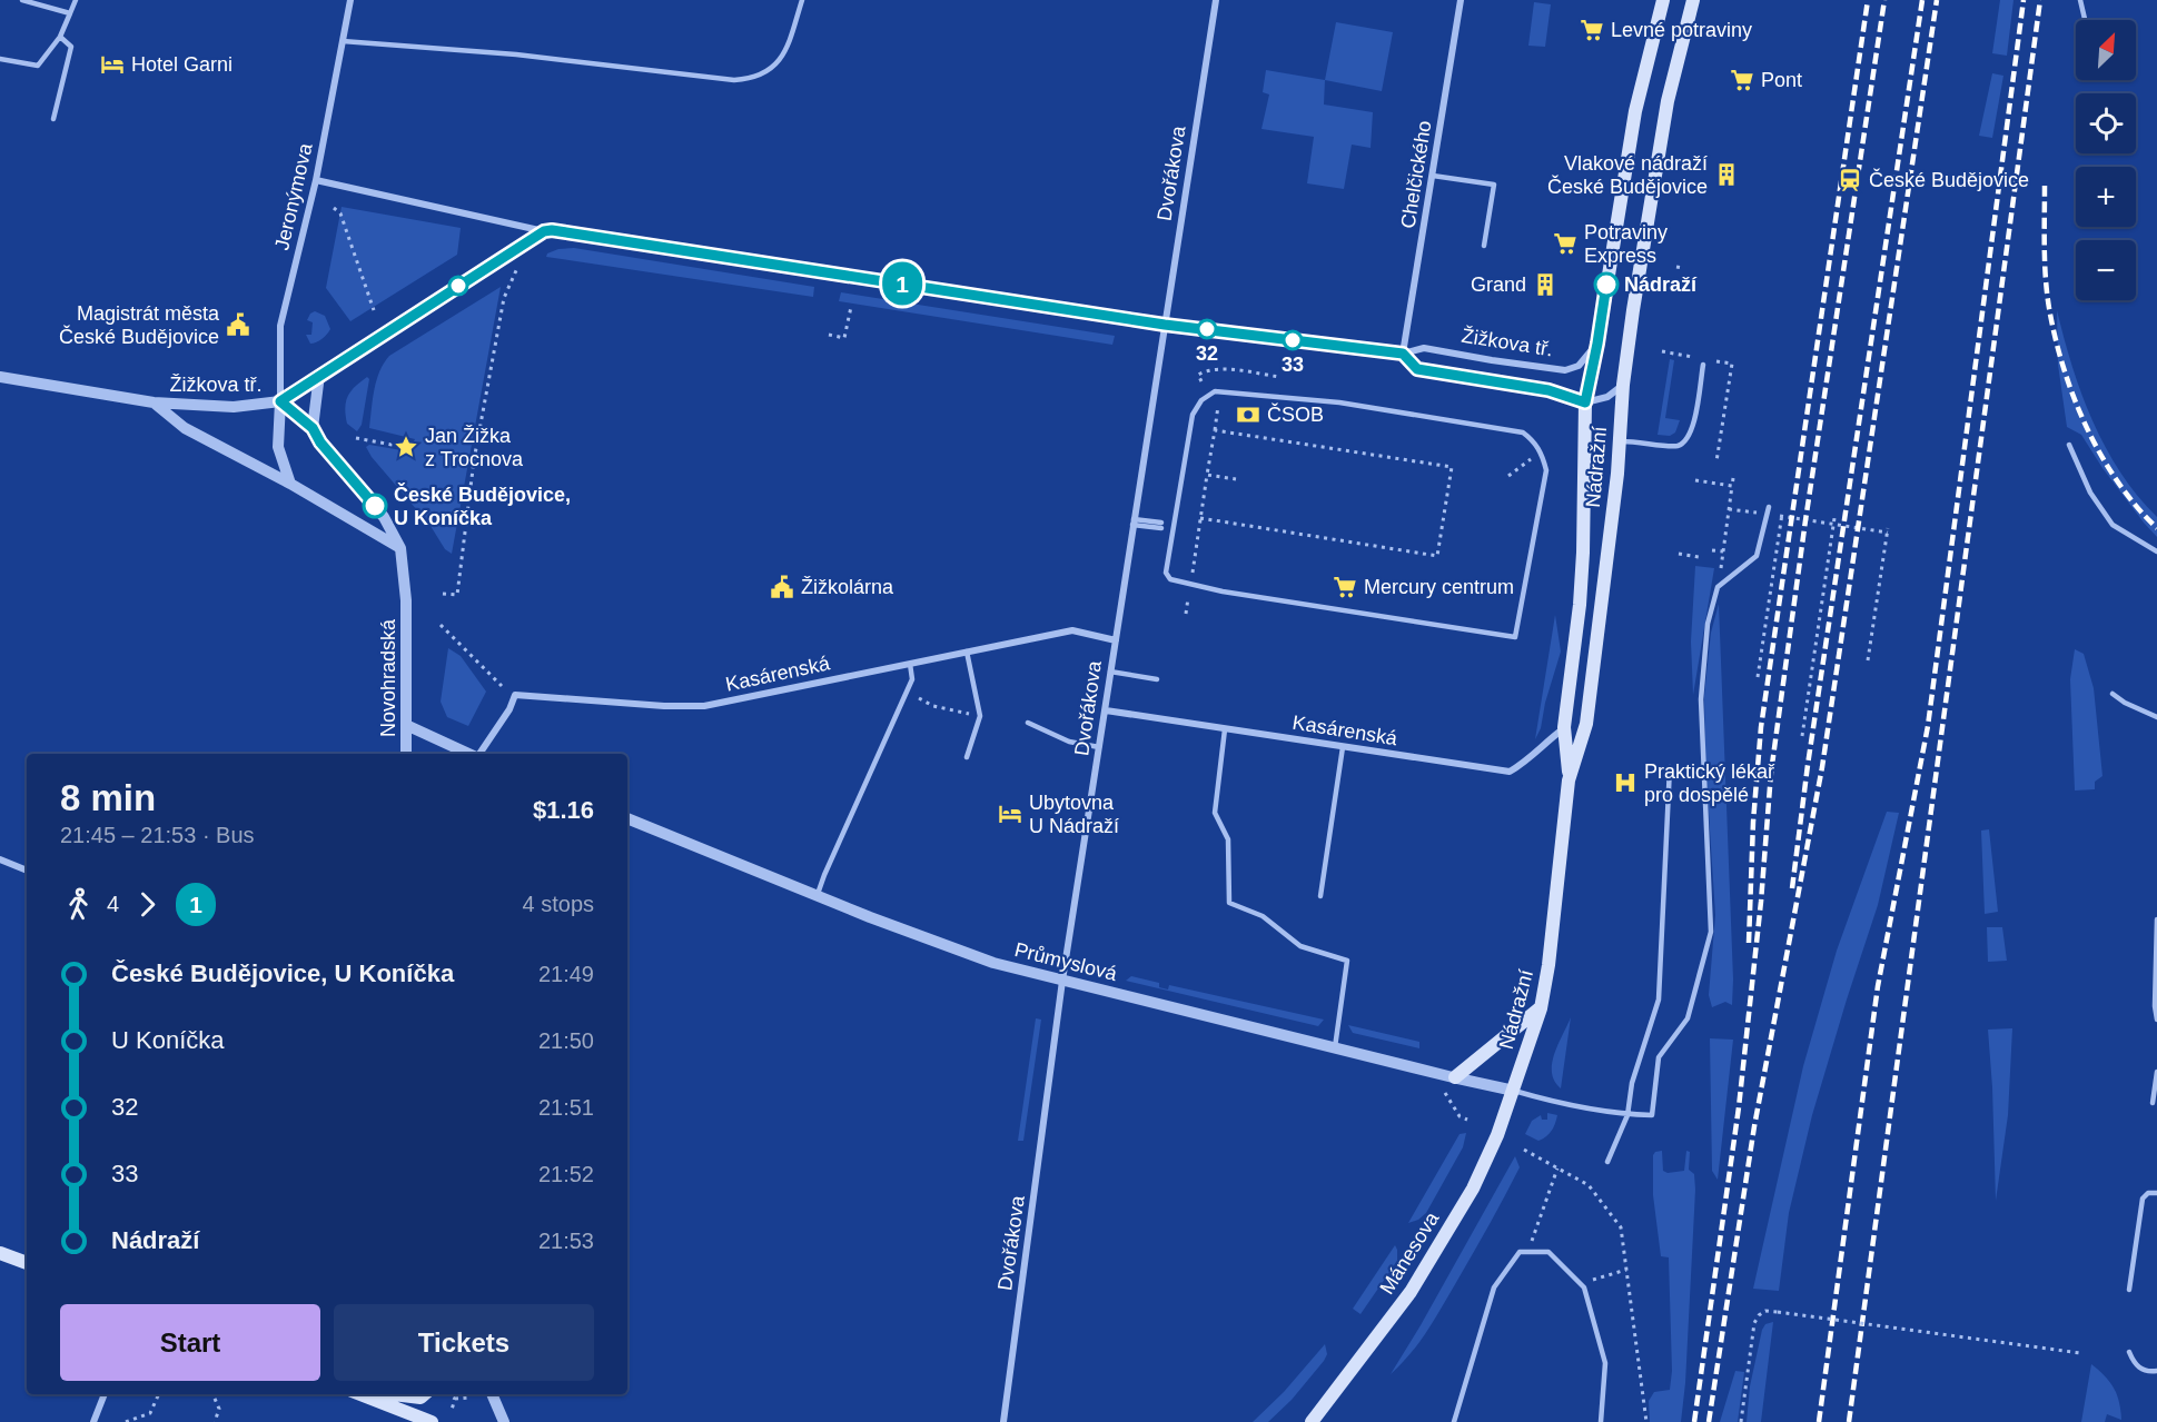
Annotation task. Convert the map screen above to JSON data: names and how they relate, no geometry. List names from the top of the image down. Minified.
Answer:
{"streets":{"main road":["Nádražní","Mánesova"],"street":["Dvořákova","Chelčického","Jeronýmova","Žižkova tř.","Kasárenská","Novohradská","Průmyslová"]},"crossings":[["Dvořákova","Žižkova tř."],["Dvořákova","Kasárenská"],["Dvořákova","Průmyslová"],["Chelčického","Žižkova tř."],["Jeronýmova","Žižkova tř."],["Žižkova tř.","Nádražní"],["Nádražní","Kasárenská"],["Nádražní","Průmyslová"],["Nádražní","Mánesova"],["Průmyslová","Mánesova"]],"places":{"supermarket":["Levné potraviny","Pont","Potraviny Express","Mercury centrum"],"hotel":["Hotel Garni","Ubytovna U Nádraží"],"building":["Vlakové nádraží České Budějovice","Grand"],"station":["České Budějovice"],"other":["Nádraží","32","33","České Budějovice, U Koníčka"],"public building":["Magistrát města České Budějovice","Žižkolárna"],"bank":["ČSOB"],"place":["Jan Žižka z Trocnova"],"hospital":["Praktický lékař pro dospělé"]},"lines":["bus line 1"],"north":"top right","page":{"on_map":"1","map_buttons":["+","−"],"heading":["8 min","21:45 – 21:53 · Bus","$1.16"],"legs":["4","1","4 stops"],"list":[{"name":"České Budějovice, U Koníčka","value":"21:49"},{"name":"U Koníčka","value":"21:50"},{"name":"32","value":"21:51"},{"name":"33","value":"21:52"},{"name":"Nádraží","value":"21:53"}],"buttons":["Start","Tickets"]}}
